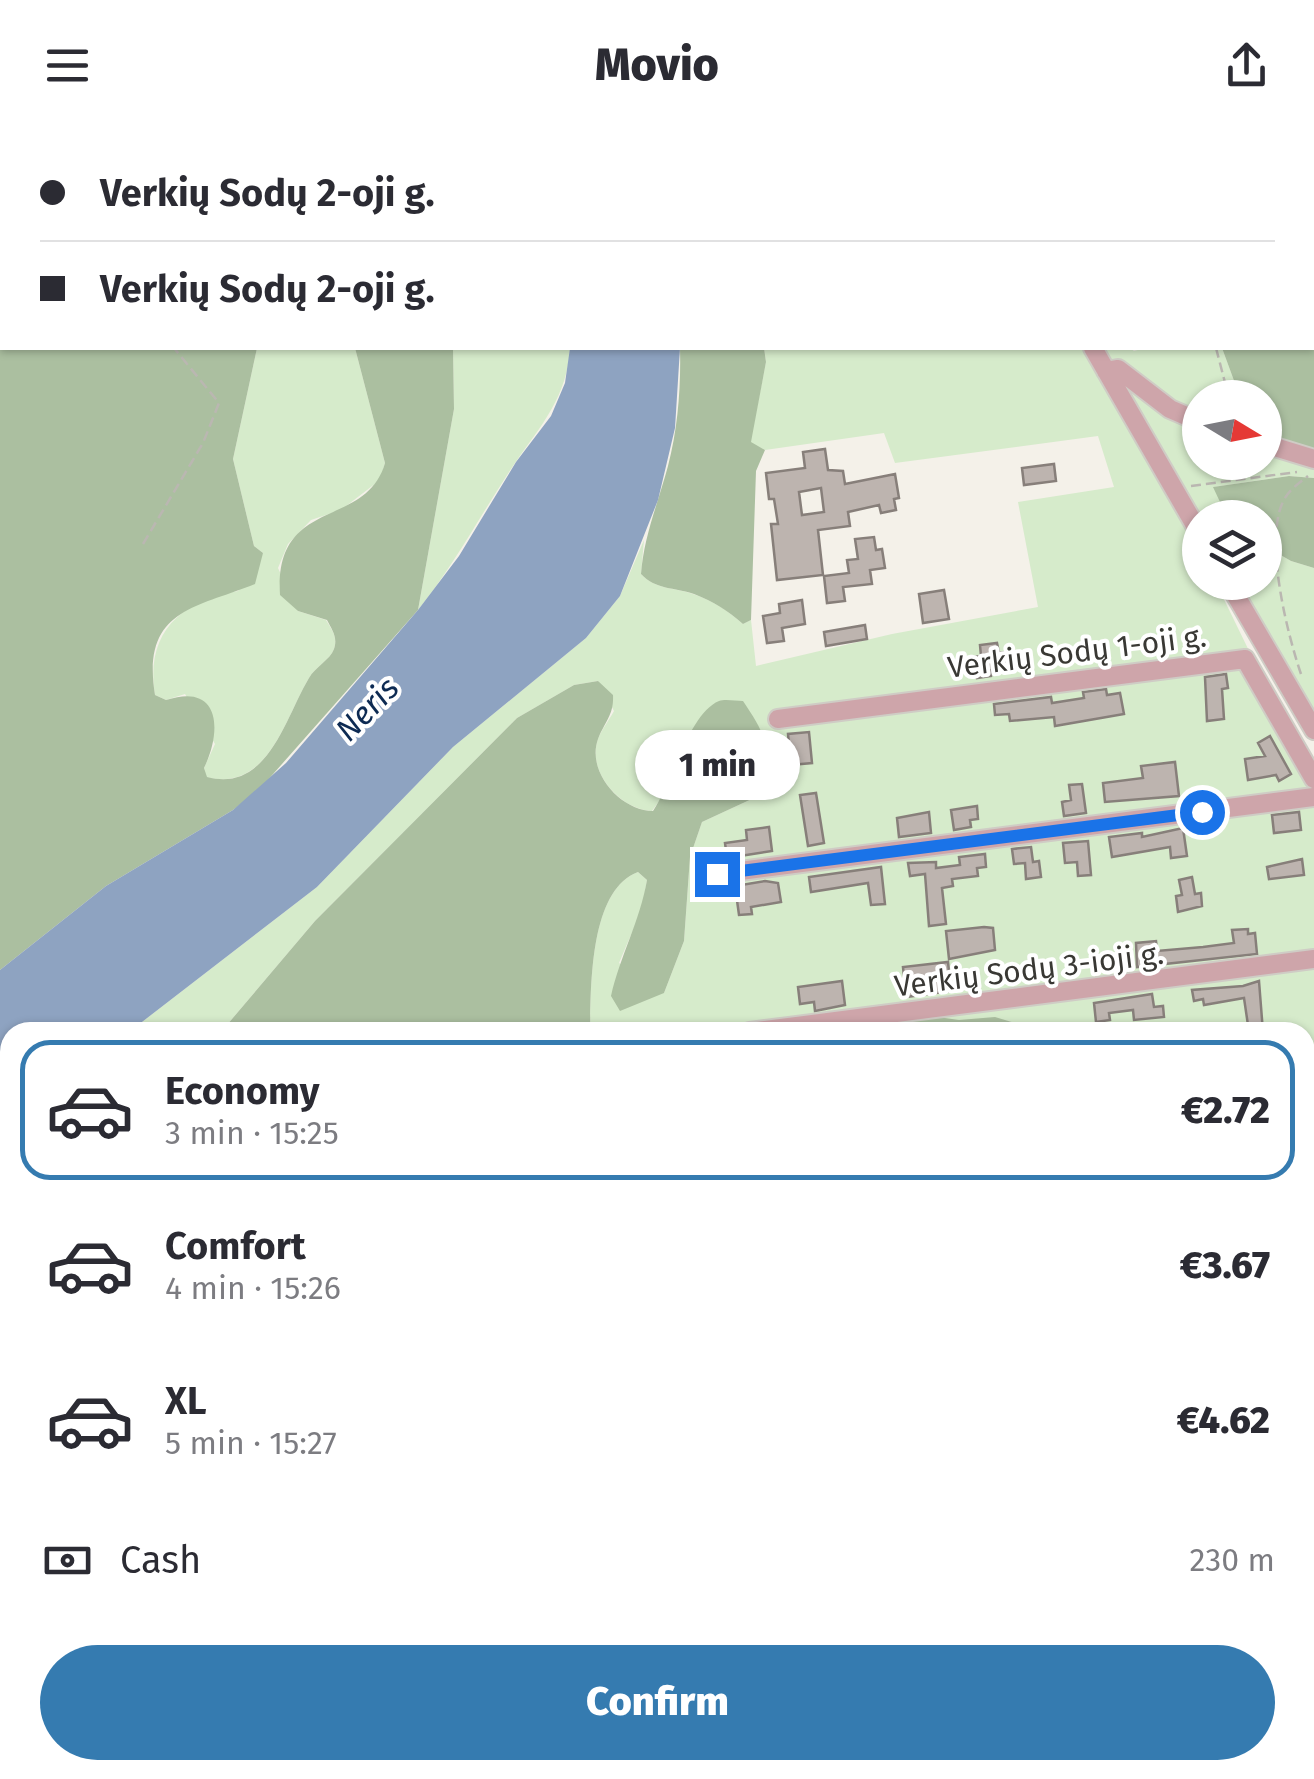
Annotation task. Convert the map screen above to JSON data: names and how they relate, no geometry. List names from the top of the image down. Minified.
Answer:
{"streets":{"street":["Verkių Sodų 1-oji g.","Verkių Sodų 3-ioji g."]},"water":["Neris"],"north":"right","page":{"header":"Movio","banner":["Verkių Sodų 2-oji g.","Verkių Sodų 2-oji g."],"bubble":"1 min","list":[{"name":"Economy","note":"3 min · 15:25","value":"€2.72"},{"name":"Comfort","note":"4 min · 15:26","value":"€3.67"},{"name":"XL","note":"5 min · 15:27","value":"€4.62"}],"pay":["Cash","230 m"],"buttons":"Confirm"}}
